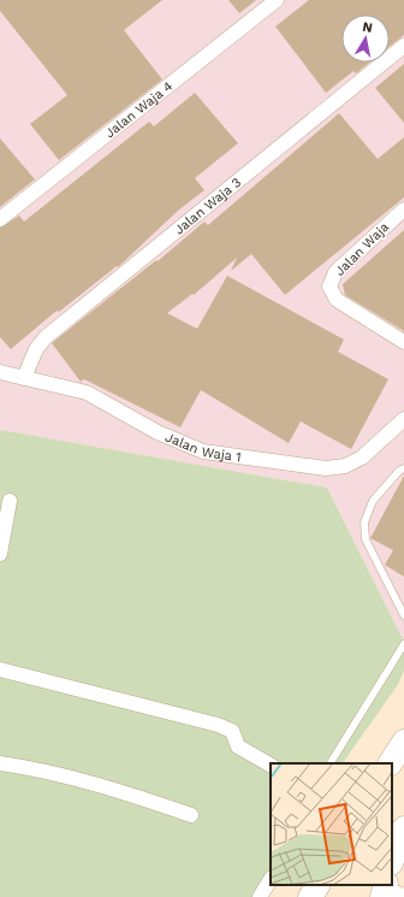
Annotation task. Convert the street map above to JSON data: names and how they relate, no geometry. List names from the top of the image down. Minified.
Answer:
{"streets":{"street":["Jalan Waja 4","Jalan Waja 3","Jalan Waja","Jalan Waja 1"]},"crossings":[["Jalan Waja 3","Jalan Waja 1"]],"north":"top"}
